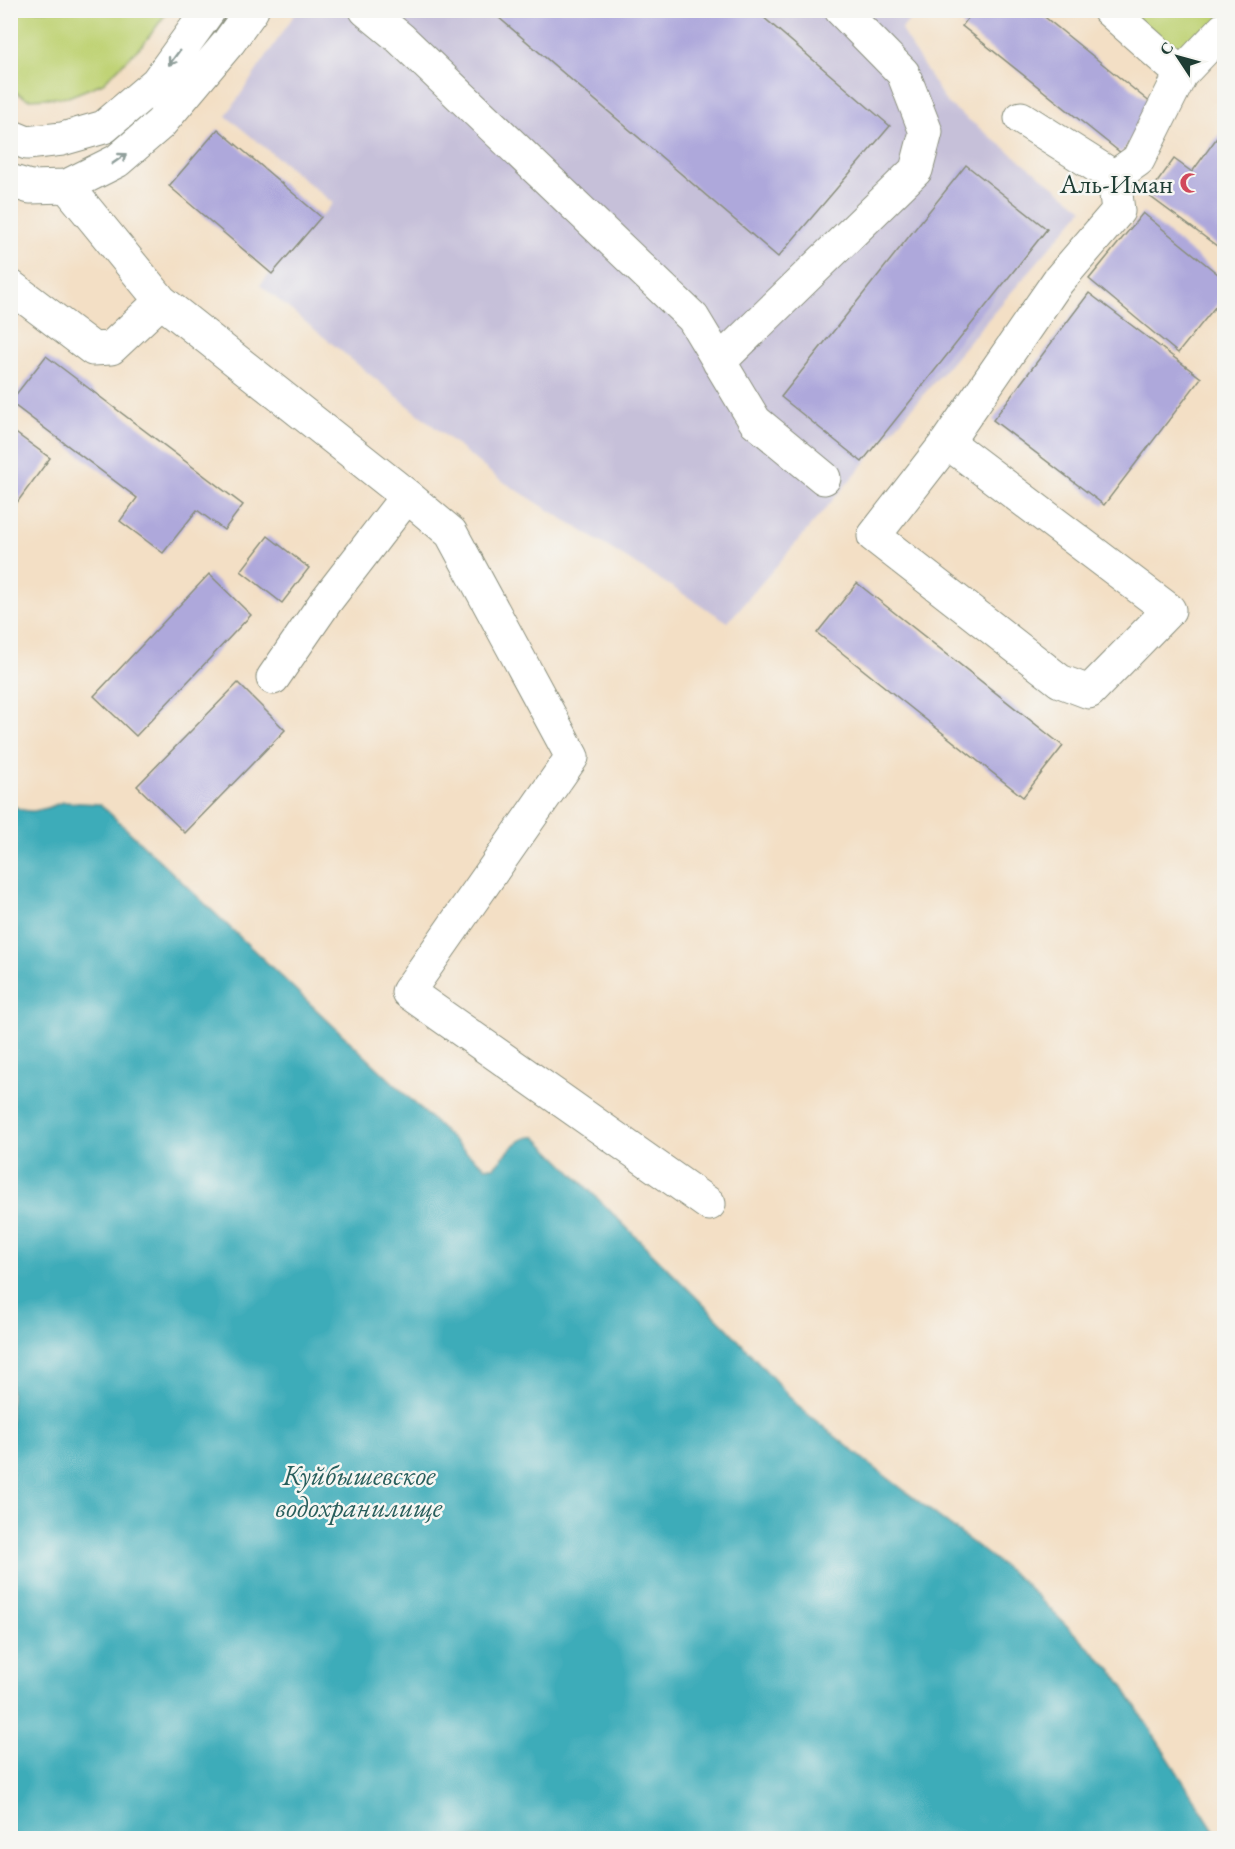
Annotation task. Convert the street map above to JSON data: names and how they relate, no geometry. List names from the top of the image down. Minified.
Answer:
{"water":["Куйбышевское водохранилище"],"places":{"mosque":["Аль-Иман"]},"north":"top left"}
